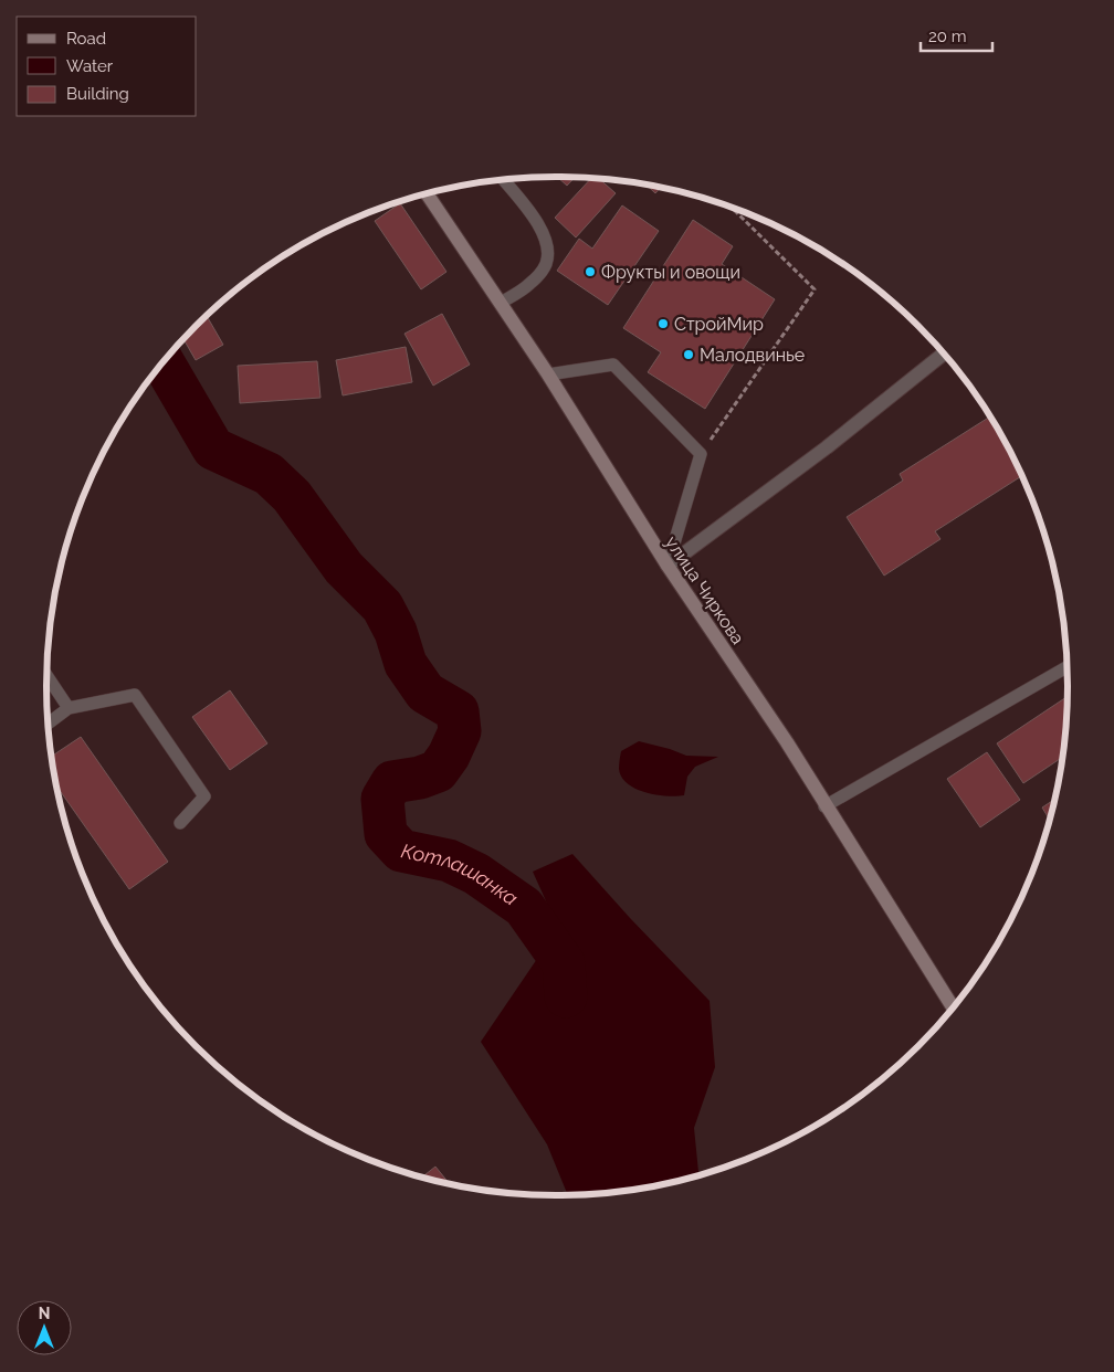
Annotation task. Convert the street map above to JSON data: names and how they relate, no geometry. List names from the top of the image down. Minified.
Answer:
{"streets":{"main road":["улица Чиркова"]},"water":["Котлашанка"],"places":["Фрукты и овощи","СтройМир","Малодвинье"],"legend":["Road","Water","Building"],"scale_bar":"20 m","north":"top"}
